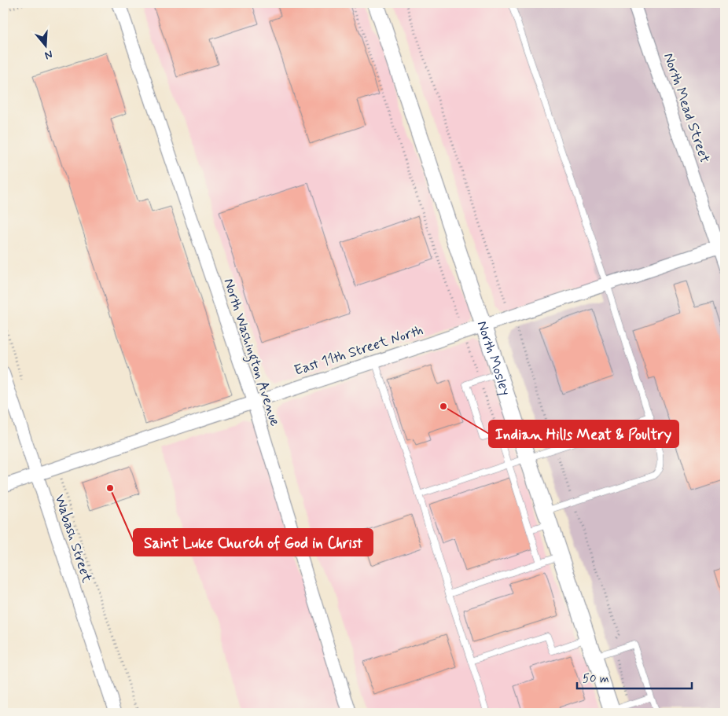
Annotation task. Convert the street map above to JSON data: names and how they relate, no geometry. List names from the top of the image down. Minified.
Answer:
{"streets":{"street":["North Mead Street","East 11th Street North","North Washington Avenue","North Mosley","Wabash Street"]},"crossings":[["North Mead Street","East 11th Street North"],["East 11th Street North","North Washington Avenue"],["East 11th Street North","North Mosley"],["East 11th Street North","Wabash Street"]],"places":["Indian Hills Meat & Poultry","Saint Luke Church of God in Christ"],"scale_bar":"50 m","north":"bottom"}
